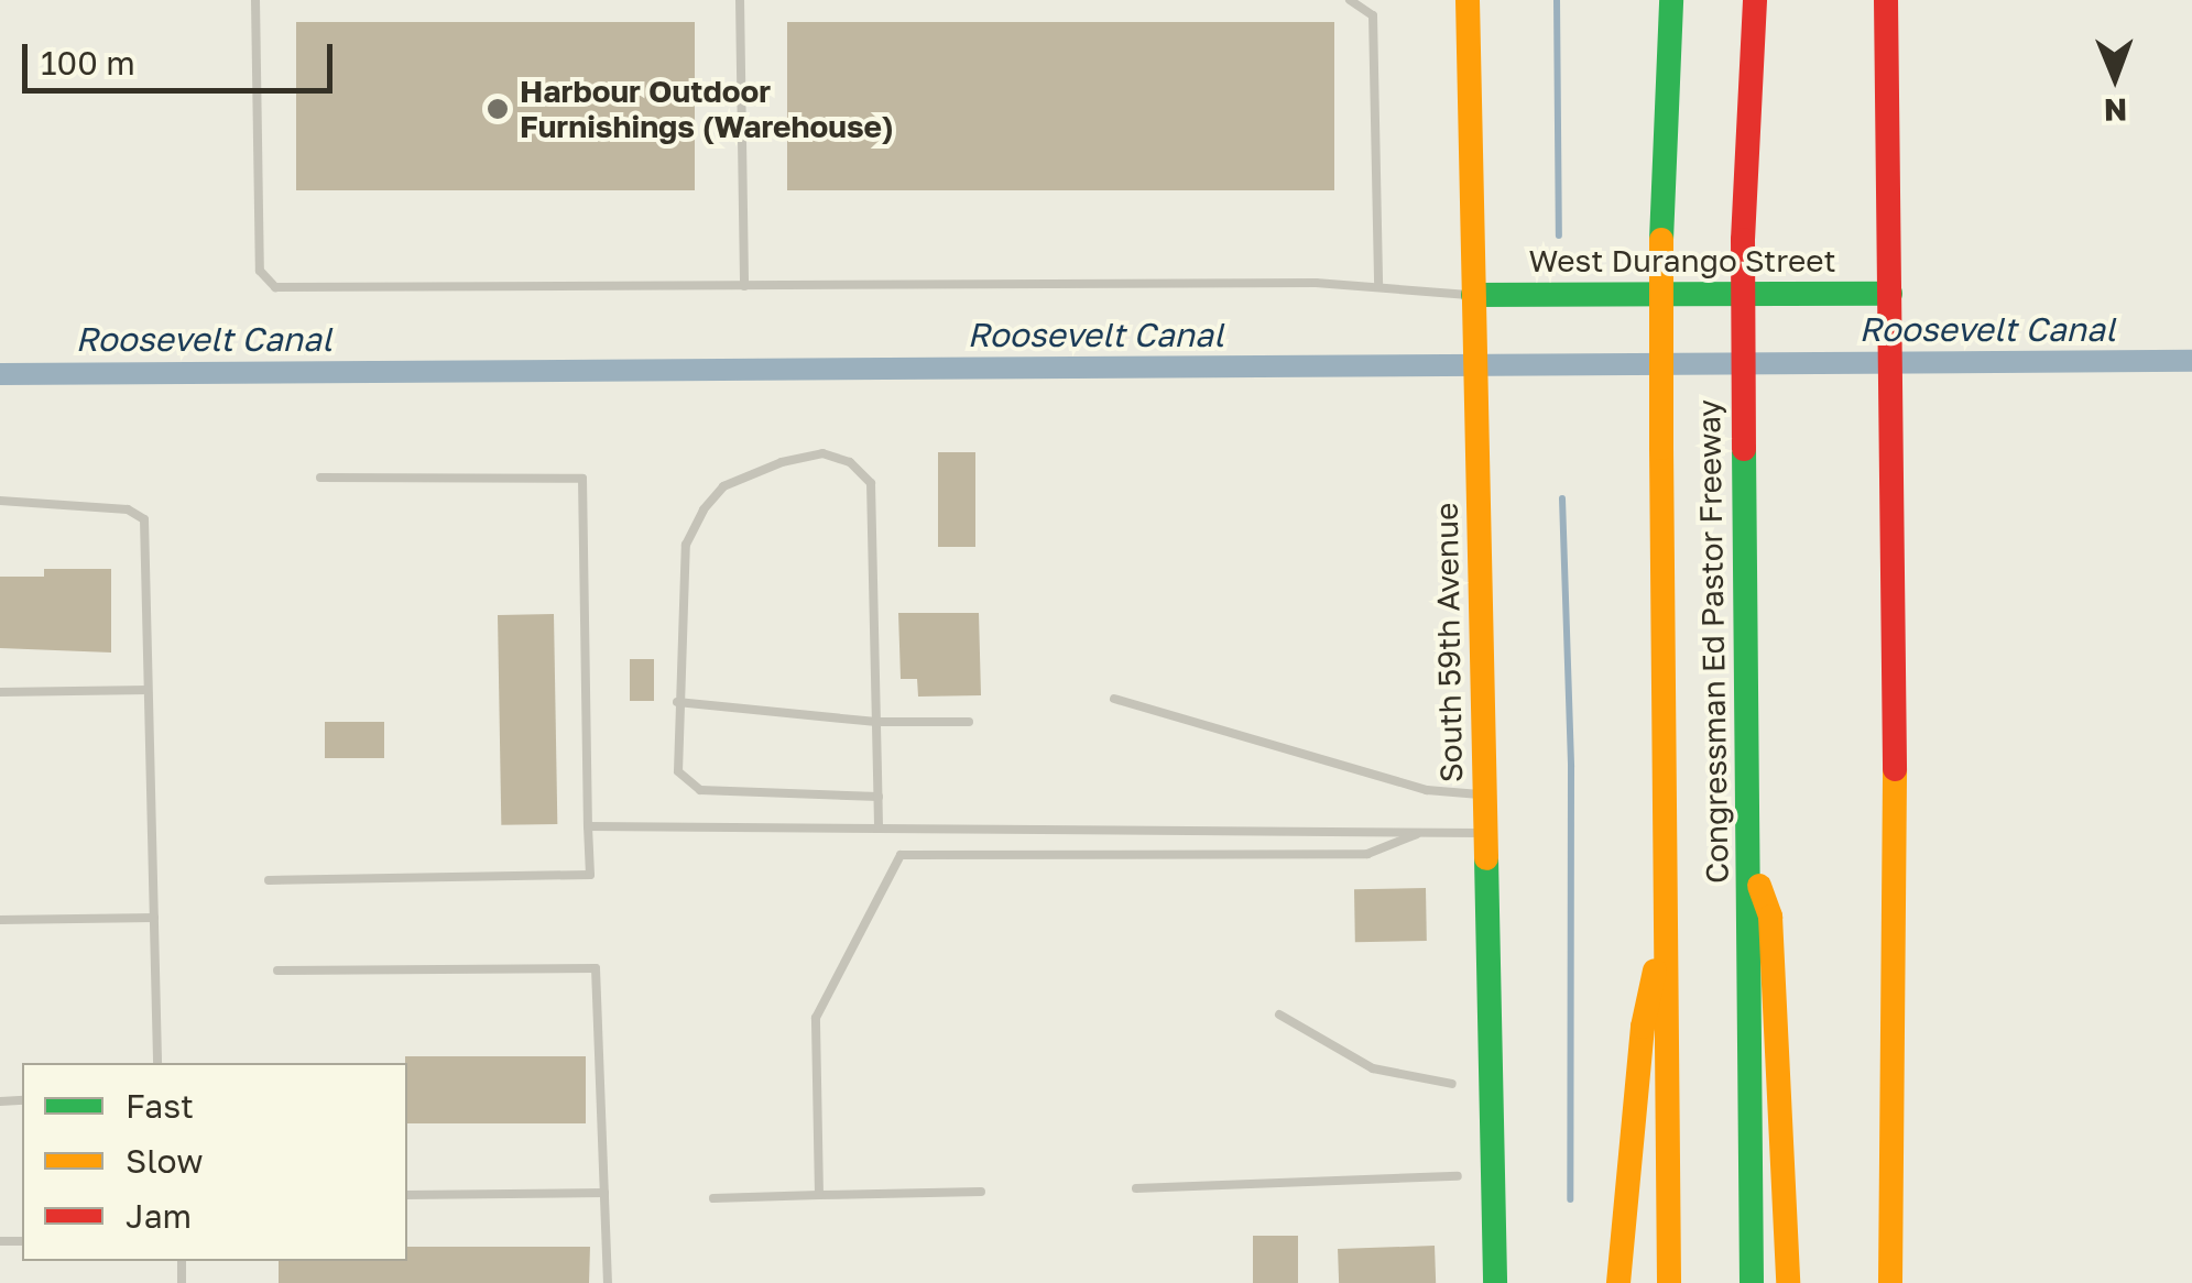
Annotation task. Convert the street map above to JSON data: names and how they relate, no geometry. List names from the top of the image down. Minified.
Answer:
{"streets":{"main road":["West Durango Street","Congressman Ed Pastor Freeway","South 59th Avenue"]},"crossings":[["West Durango Street","South 59th Avenue"]],"water":["Roosevelt Canal"],"places":["Harbour Outdoor Furnishings (Warehouse)"],"legend":["Fast","Slow","Jam"],"scale_bar":"100 m","north":"bottom"}
